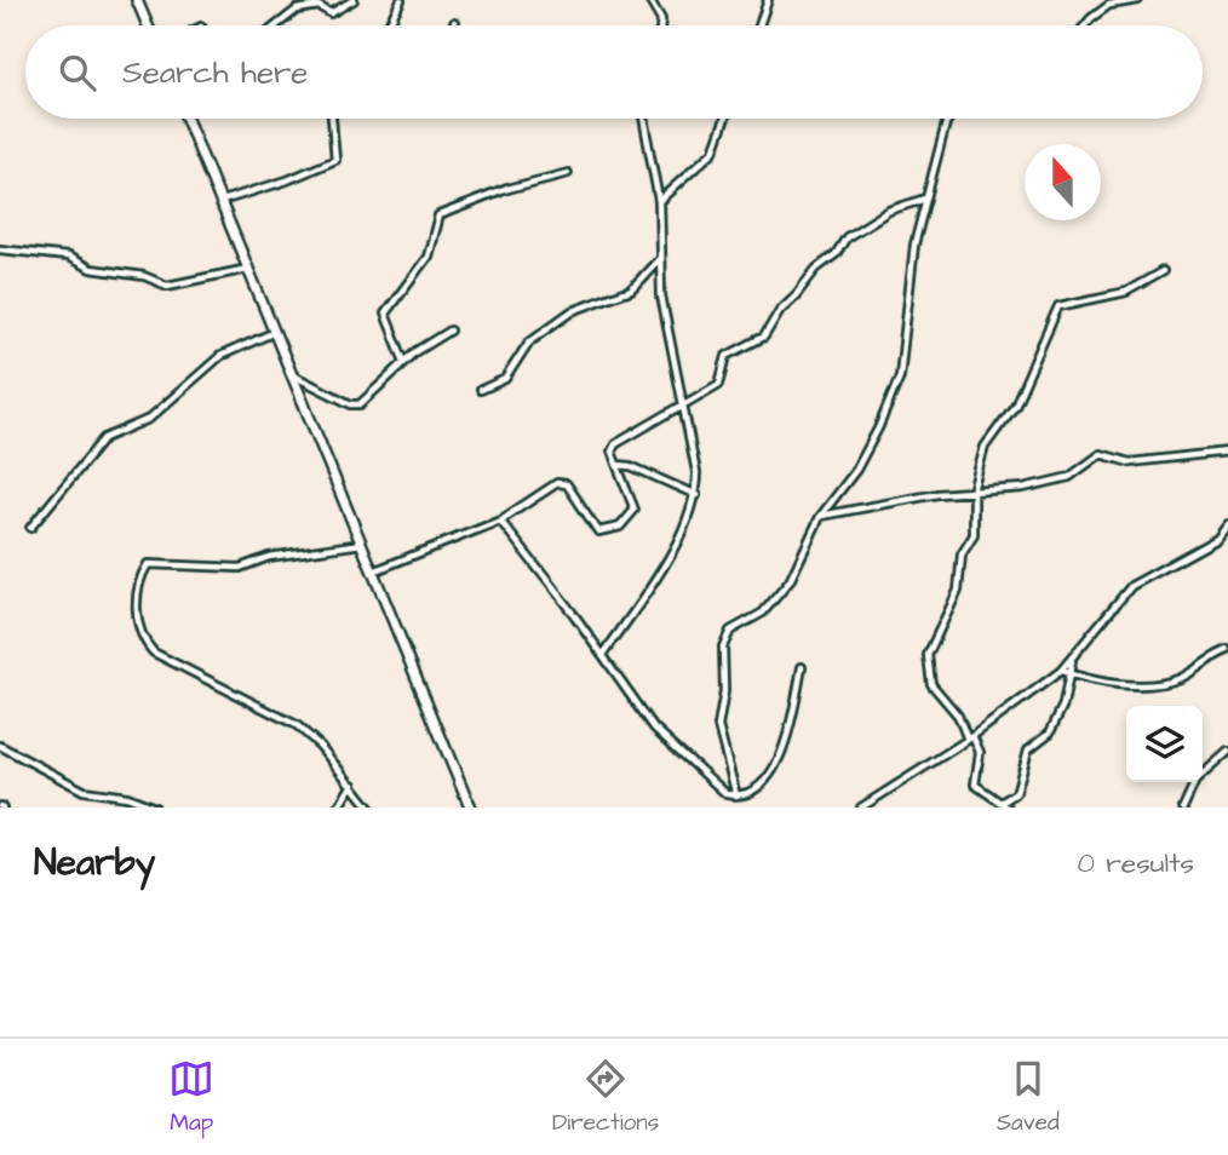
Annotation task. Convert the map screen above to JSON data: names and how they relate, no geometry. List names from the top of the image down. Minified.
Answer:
{"north":"top","page":{"search":"Search here","heading":["Nearby","0 results"],"nav":["Map","Directions","Saved"]}}
